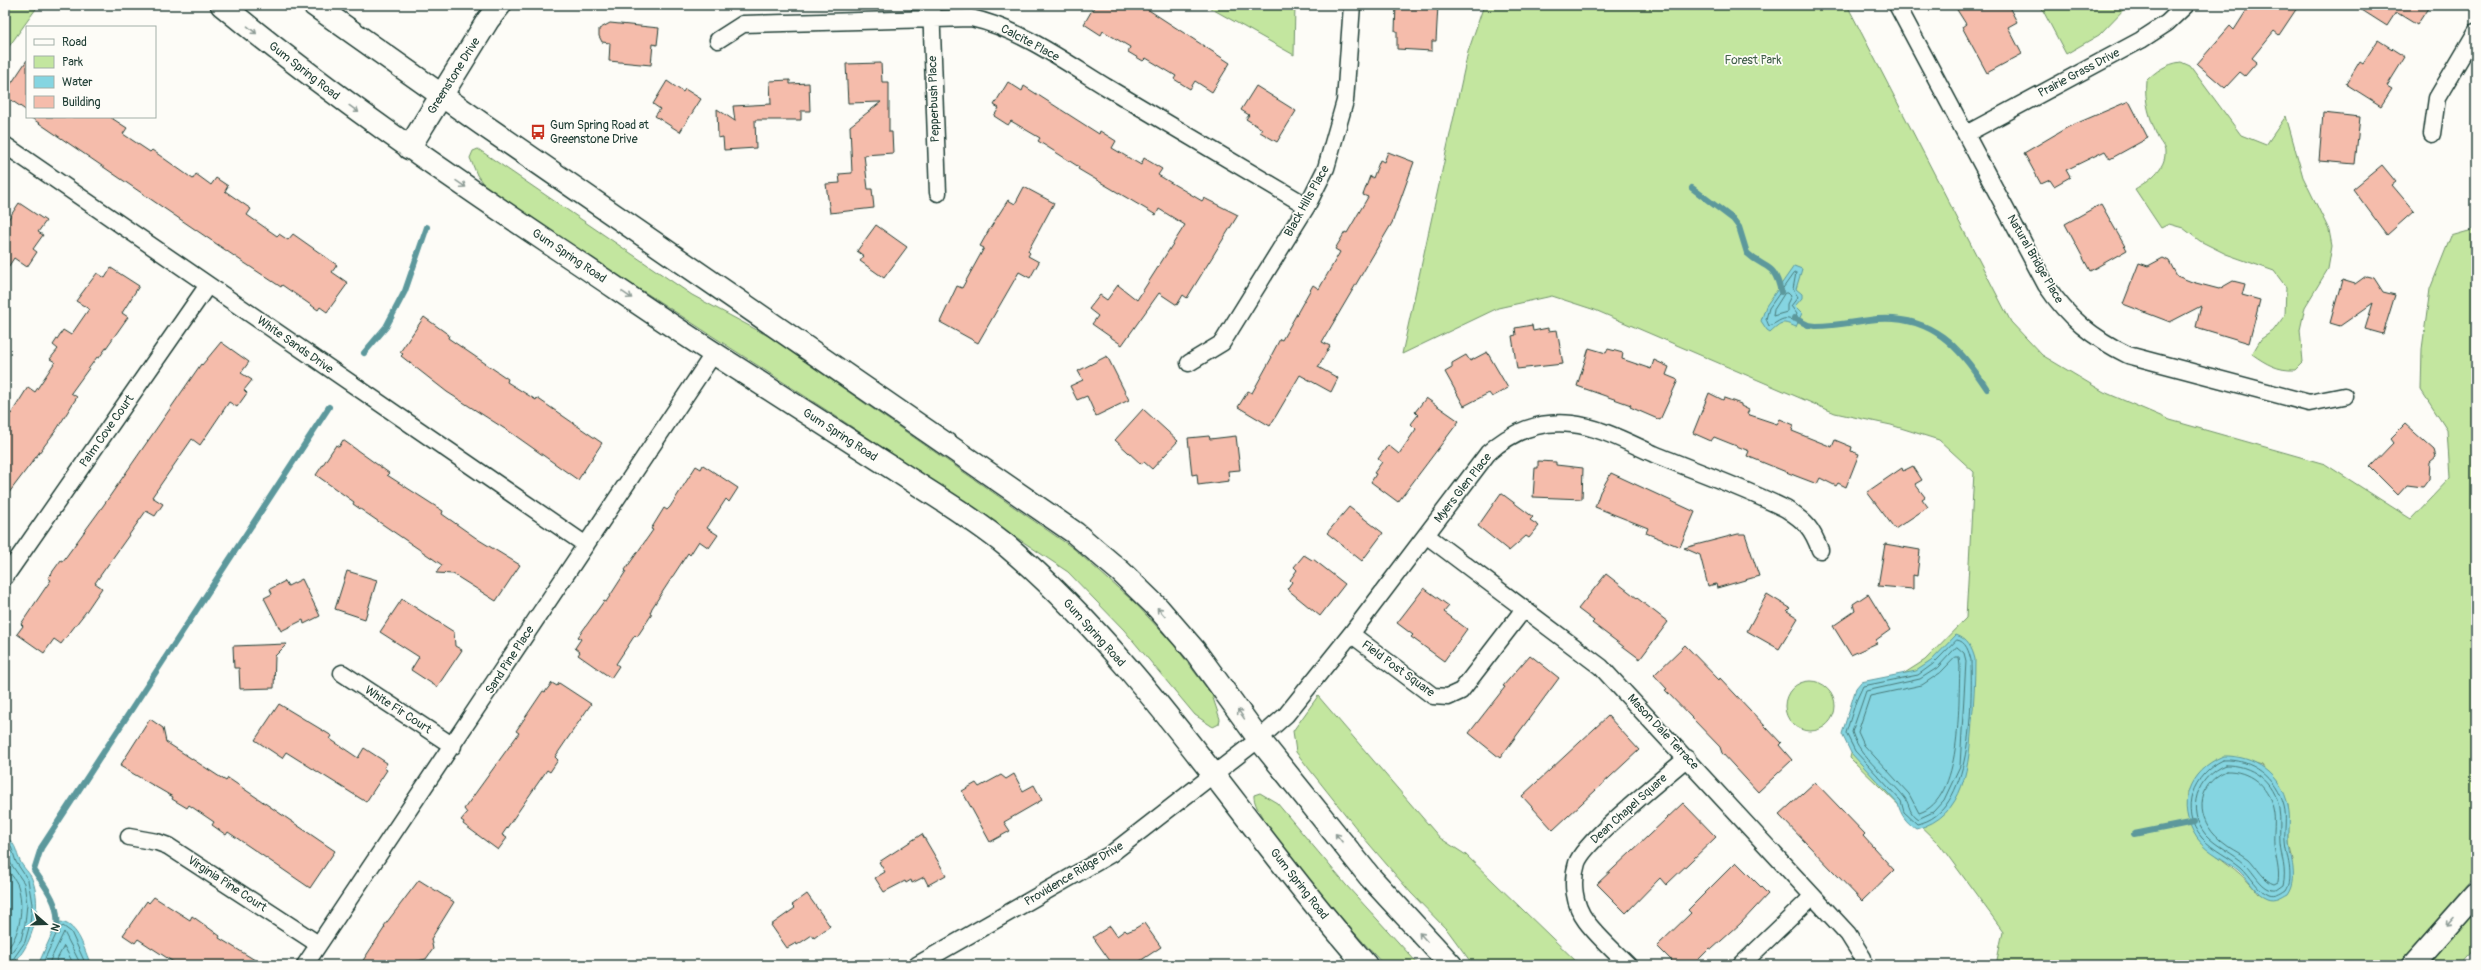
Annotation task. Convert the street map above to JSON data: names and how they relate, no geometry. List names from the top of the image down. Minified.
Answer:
{"streets":{"main road":["Gum Spring Road","Greenstone Drive"],"street":["Calcite Place","Prairie Grass Drive","Pepperbush Place","Black Hills Place","Natural Bridge Place","White Sands Drive","Palm Cove Court","Myers Glen Place","Sand Pine Place","Field Post Square","White Fir Court","Mason Dale Terrace","Dean Chapel Square","Providence Ridge Drive","Virginia Pine Court"]},"crossings":[["Calcite Place","Pepperbush Place"],["Calcite Place","Black Hills Place"],["Gum Spring Road","Greenstone Drive"],["Gum Spring Road","Sand Pine Place"],["Gum Spring Road","Providence Ridge Drive"],["Prairie Grass Drive","Natural Bridge Place"],["White Sands Drive","Palm Cove Court"],["White Sands Drive","Sand Pine Place"],["Myers Glen Place","Field Post Square"],["Myers Glen Place","Mason Dale Terrace"],["Myers Glen Place","Providence Ridge Drive"],["Sand Pine Place","White Fir Court"],["Sand Pine Place","Virginia Pine Court"],["Field Post Square","Mason Dale Terrace"],["Mason Dale Terrace","Dean Chapel Square"]],"parks":["Forest Park"],"places":{"bus stop":["Gum Spring Road at Greenstone Drive"]},"legend":["Road","Park","Water","Building"],"north":"right"}
